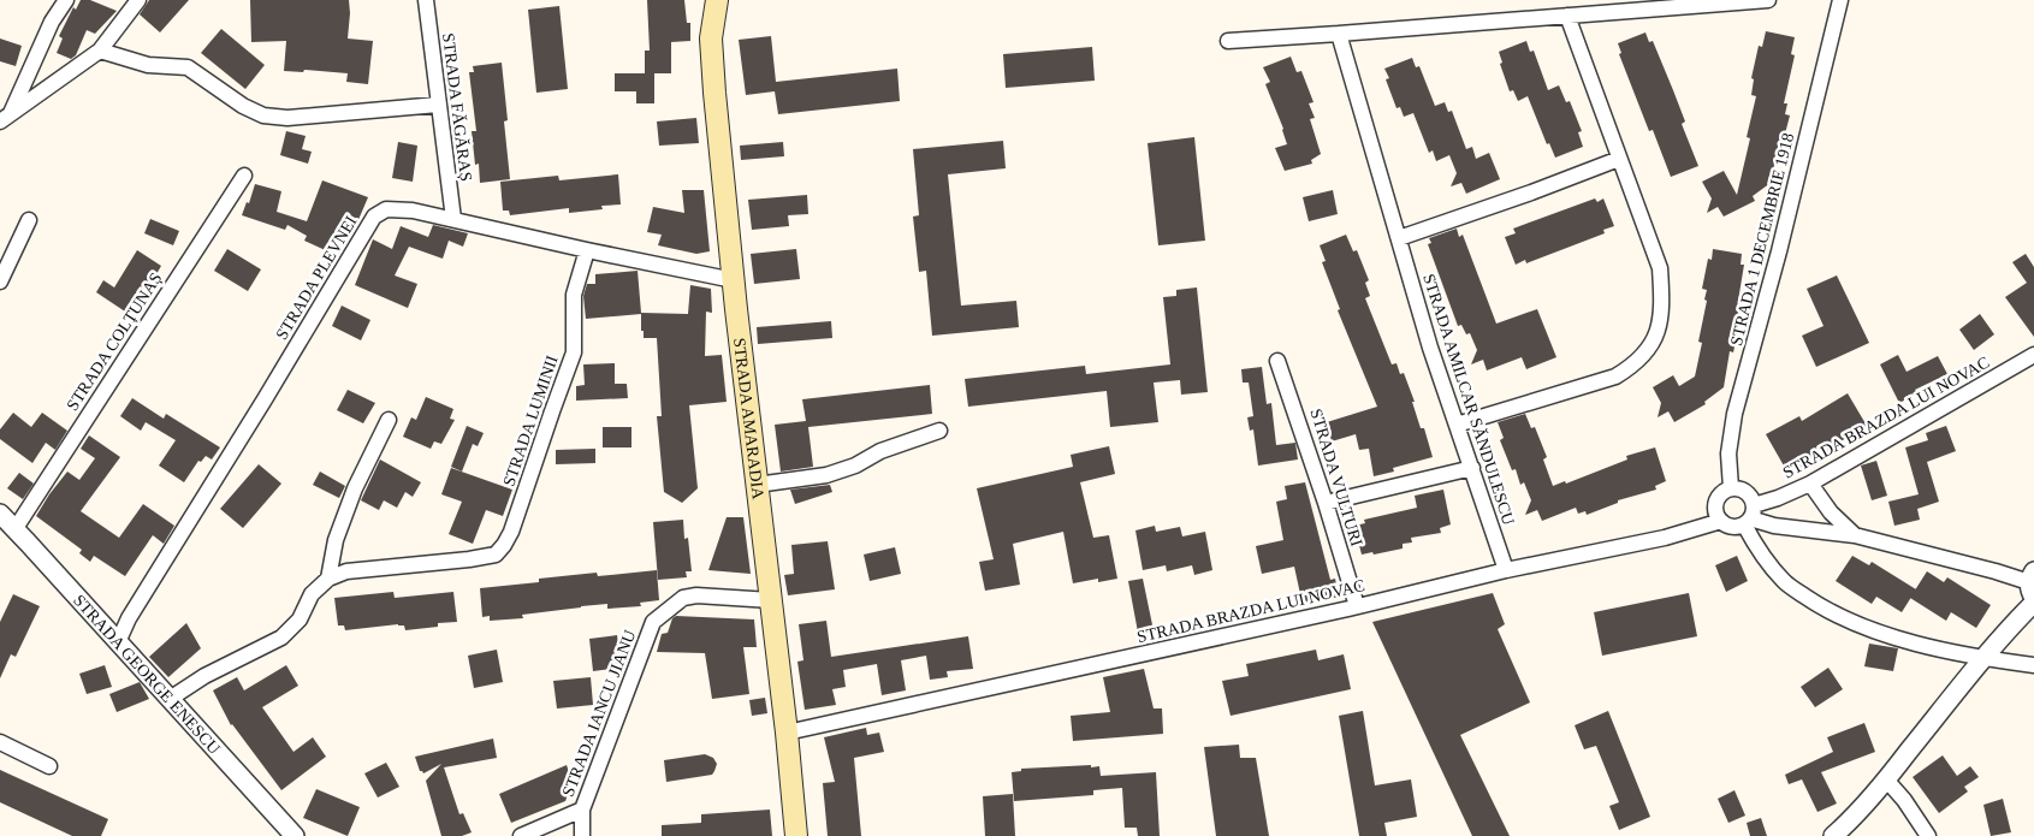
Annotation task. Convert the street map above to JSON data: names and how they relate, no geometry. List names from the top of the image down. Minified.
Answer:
{"streets":{"main road":["STRADA AMARADIA"],"street":["STRADA FĂGĂRAȘ","STRADA 1 DECEMBRIE 1918","STRADA PLEVNEI","STRADA COLȚUNAȘ","STRADA AMILCAR SĂNDULESCU","STRADA BRAZDA LUI NOVAC","STRADA LUMINII","STRADA VULTURI","STRADA GEORGE ENESCU","STRADA IANCU JIANU"]},"crossings":[["STRADA FĂGĂRAȘ","STRADA PLEVNEI"],["STRADA 1 DECEMBRIE 1918","STRADA BRAZDA LUI NOVAC"],["STRADA PLEVNEI","STRADA AMARADIA"],["STRADA PLEVNEI","STRADA LUMINII"],["STRADA PLEVNEI","STRADA GEORGE ENESCU"],["STRADA COLȚUNAȘ","STRADA GEORGE ENESCU"],["STRADA AMILCAR SĂNDULESCU","STRADA BRAZDA LUI NOVAC"],["STRADA BRAZDA LUI NOVAC","STRADA AMARADIA"],["STRADA BRAZDA LUI NOVAC","STRADA VULTURI"],["STRADA AMARADIA","STRADA IANCU JIANU"]]}
